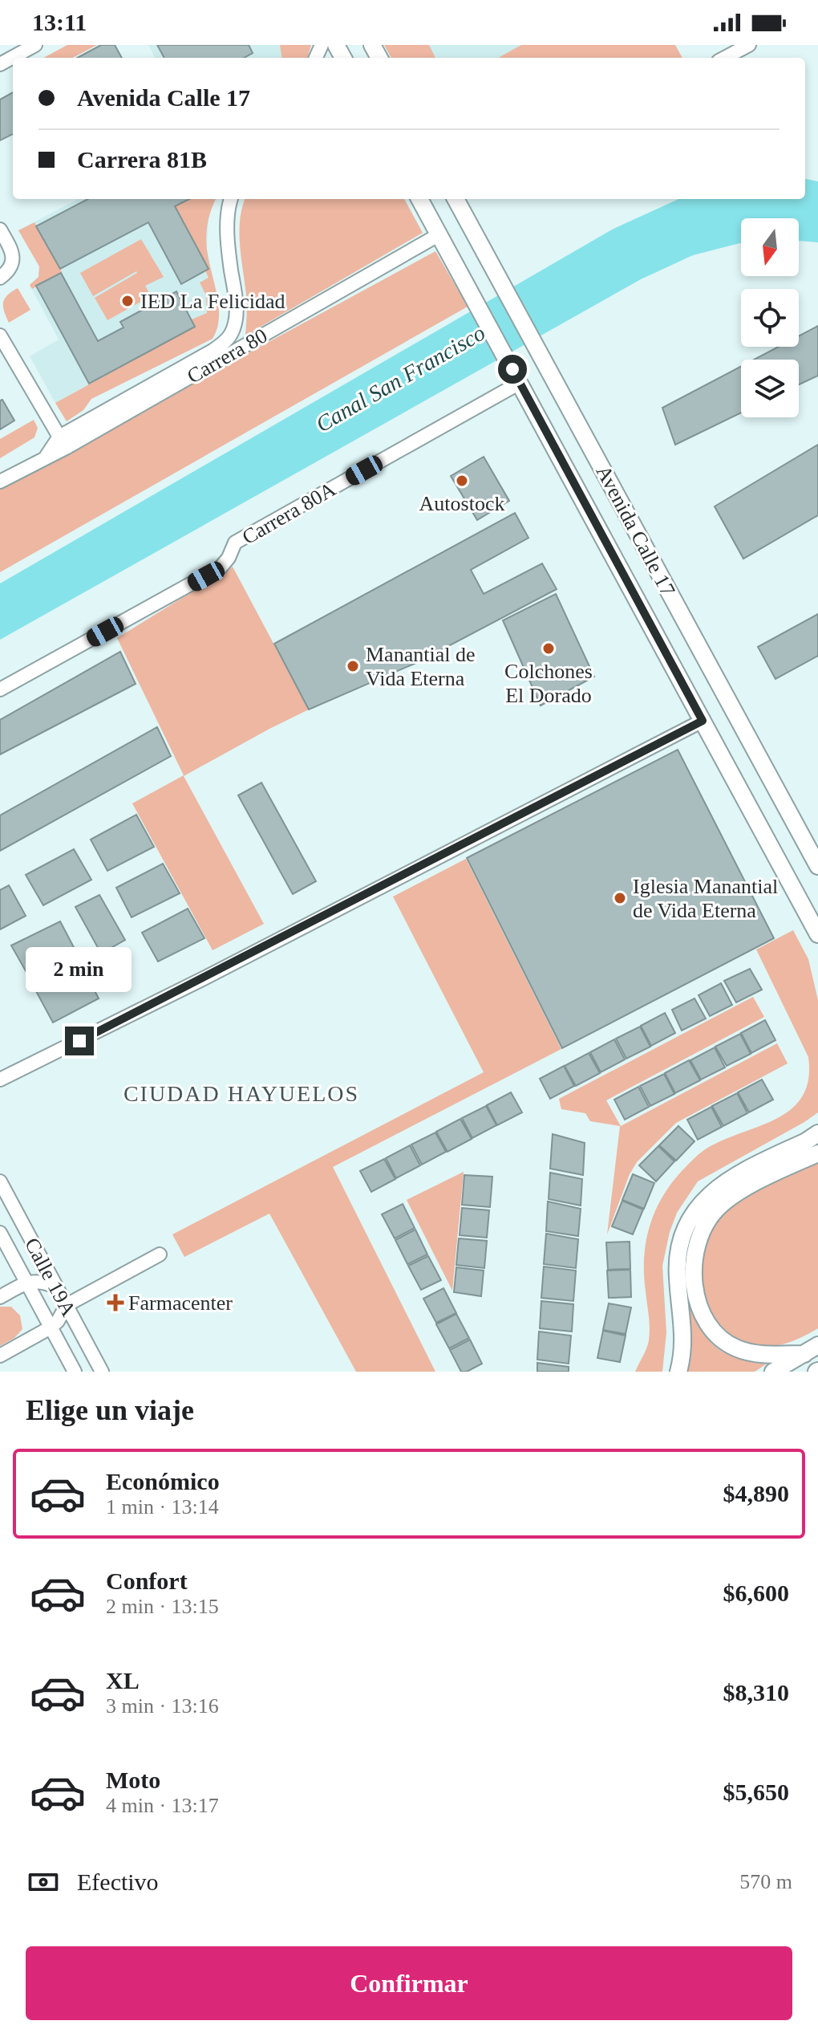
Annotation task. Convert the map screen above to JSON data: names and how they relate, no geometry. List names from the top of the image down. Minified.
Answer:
{"streets":{"main road":["Avenida Calle 17"],"street":["Carrera 80","Carrera 80A","Calle 19A"]},"crossings":[["Carrera 80","Avenida Calle 17"],["Carrera 80A","Avenida Calle 17"]],"districts":["CIUDAD HAYUELOS"],"water":["Canal San Francisco"],"places":{"other":["IED La Felicidad","Autostock","Colchones El Dorado","Manantial de Vida Eterna","Iglesia Manantial de Vida Eterna"],"health":["Farmacenter"]},"north":"bottom","page":{"status":"13:11","banner":["Avenida Calle 17","Carrera 81B"],"bubble":"2 min","heading":"Elige un viaje","list":[{"name":"Económico","note":"1 min · 13:14","value":"$4,890"},{"name":"Confort","note":"2 min · 13:15","value":"$6,600"},{"name":"XL","note":"3 min · 13:16","value":"$8,310"},{"name":"Moto","note":"4 min · 13:17","value":"$5,650"}],"pay":["Efectivo","570 m"],"buttons":"Confirmar"}}
